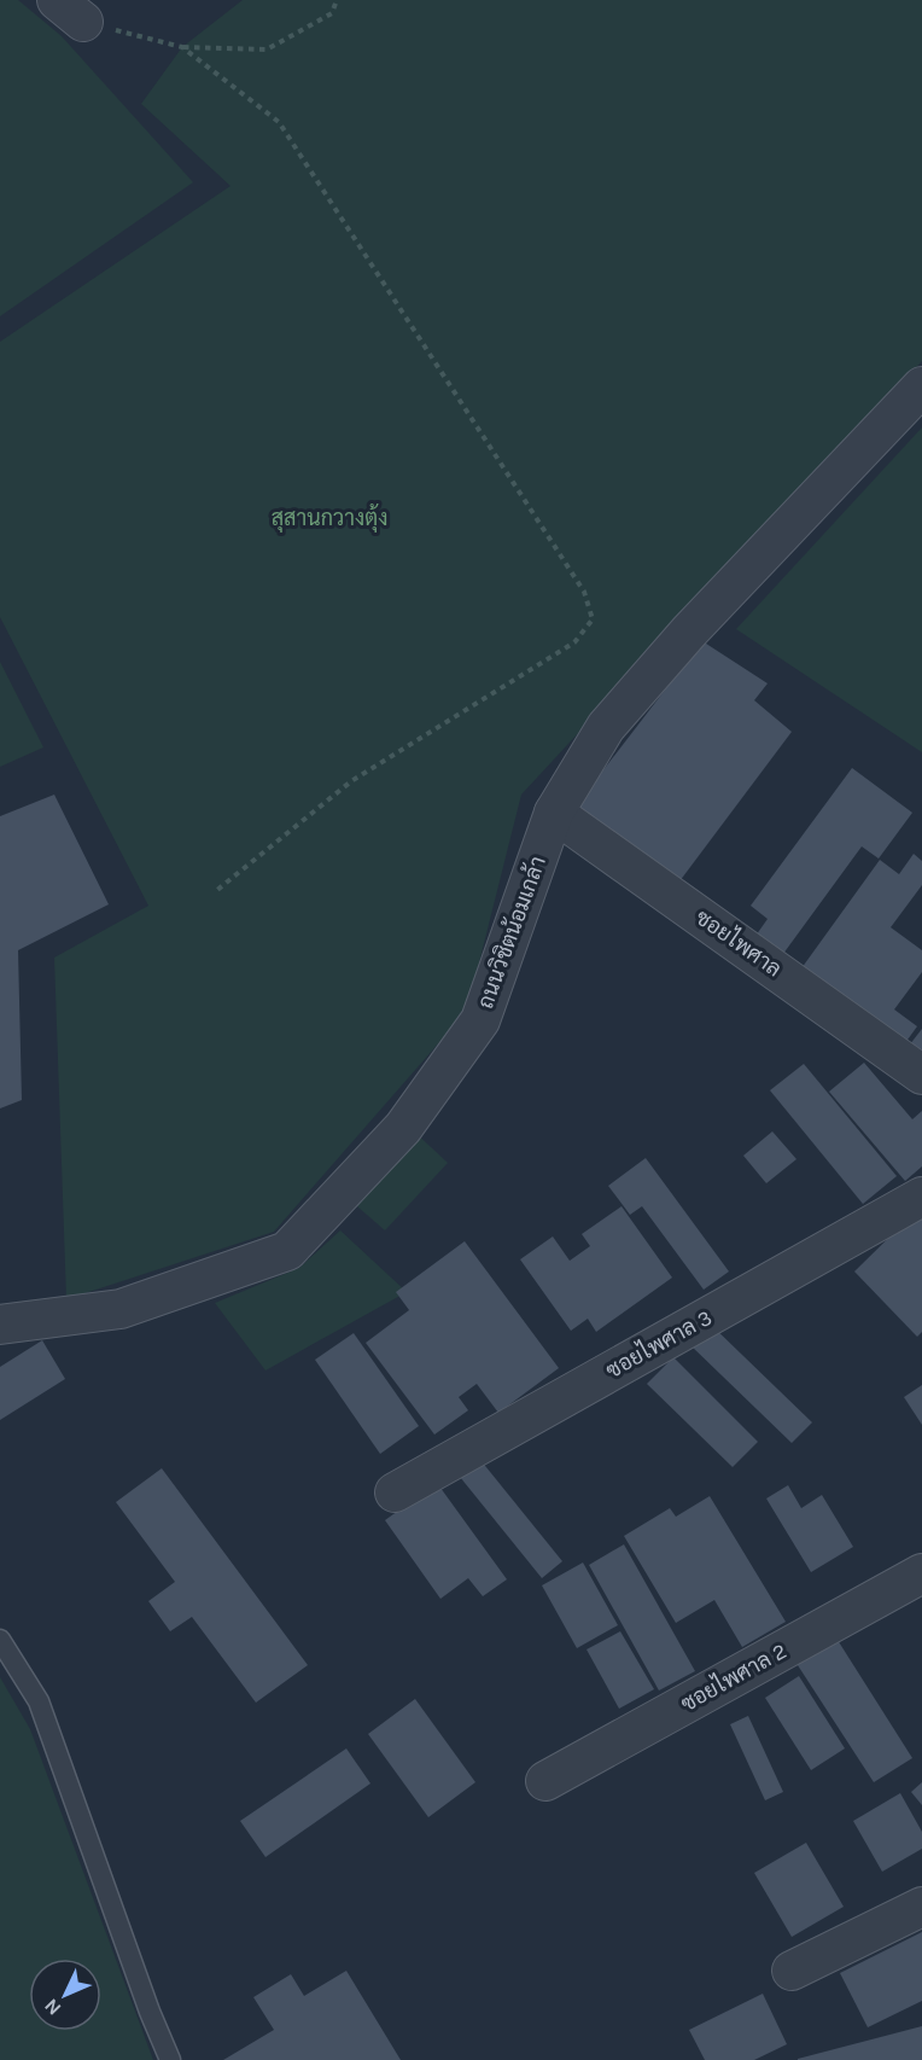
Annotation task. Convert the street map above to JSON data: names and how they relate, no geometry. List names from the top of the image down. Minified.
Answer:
{"streets":{"street":["ถนนวิชิตน้อมเกล้า","ซอยไพศาล","ซอยไพศาล 3","ซอยไพศาล 2"]},"crossings":[["ถนนวิชิตน้อมเกล้า","ซอยไพศาล"]],"parks":["สุสานกวางตุ้ง"],"north":"bottom left"}
